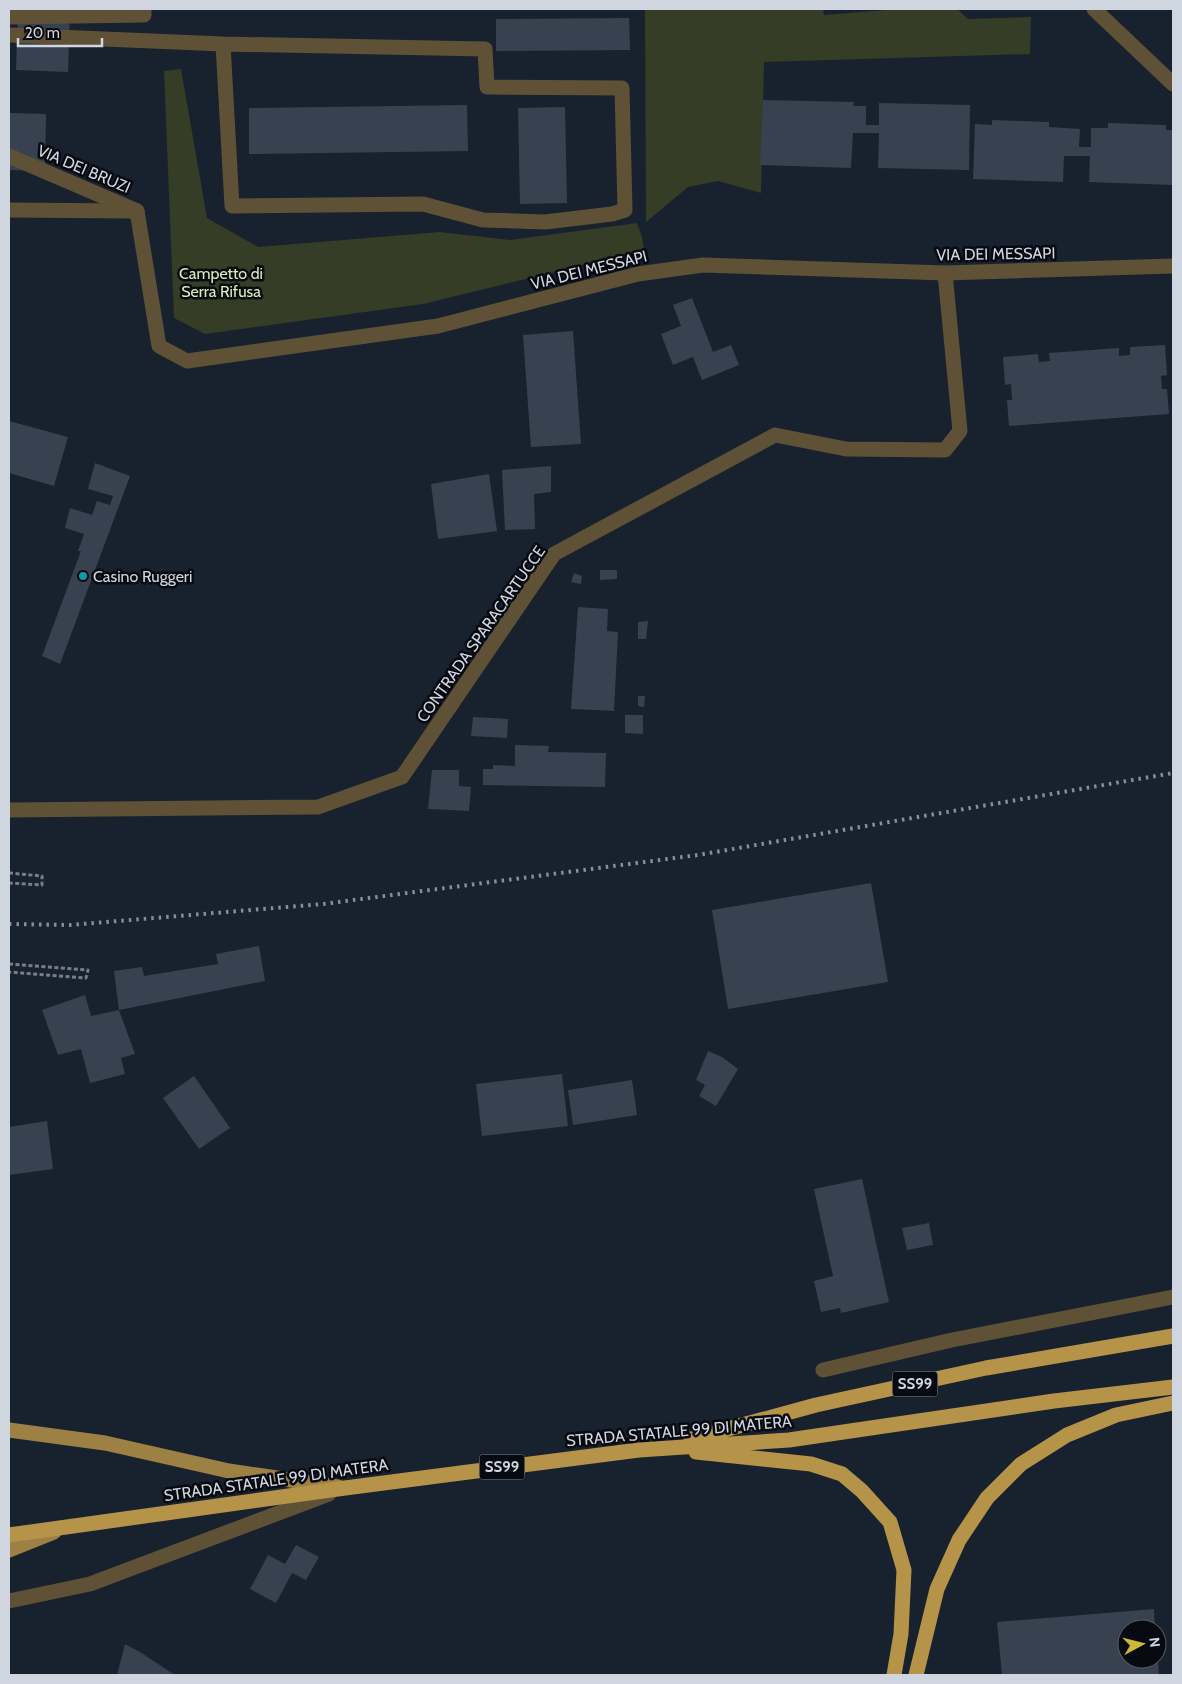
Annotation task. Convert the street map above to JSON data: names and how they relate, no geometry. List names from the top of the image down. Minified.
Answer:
{"streets":{"highway":["SS99","STRADA STATALE 99 DI MATERA"],"street":["VIA DEI BRUZI","VIA DEI MESSAPI","CONTRADA SPARACARTUCCE"]},"crossings":[["VIA DEI BRUZI","VIA DEI MESSAPI"],["VIA DEI MESSAPI","CONTRADA SPARACARTUCCE"],["SS99","STRADA STATALE 99 DI MATERA"]],"parks":["Campetto di Serra Rifusa"],"places":["Casino Ruggeri"],"scale_bar":"20 m","north":"right"}
